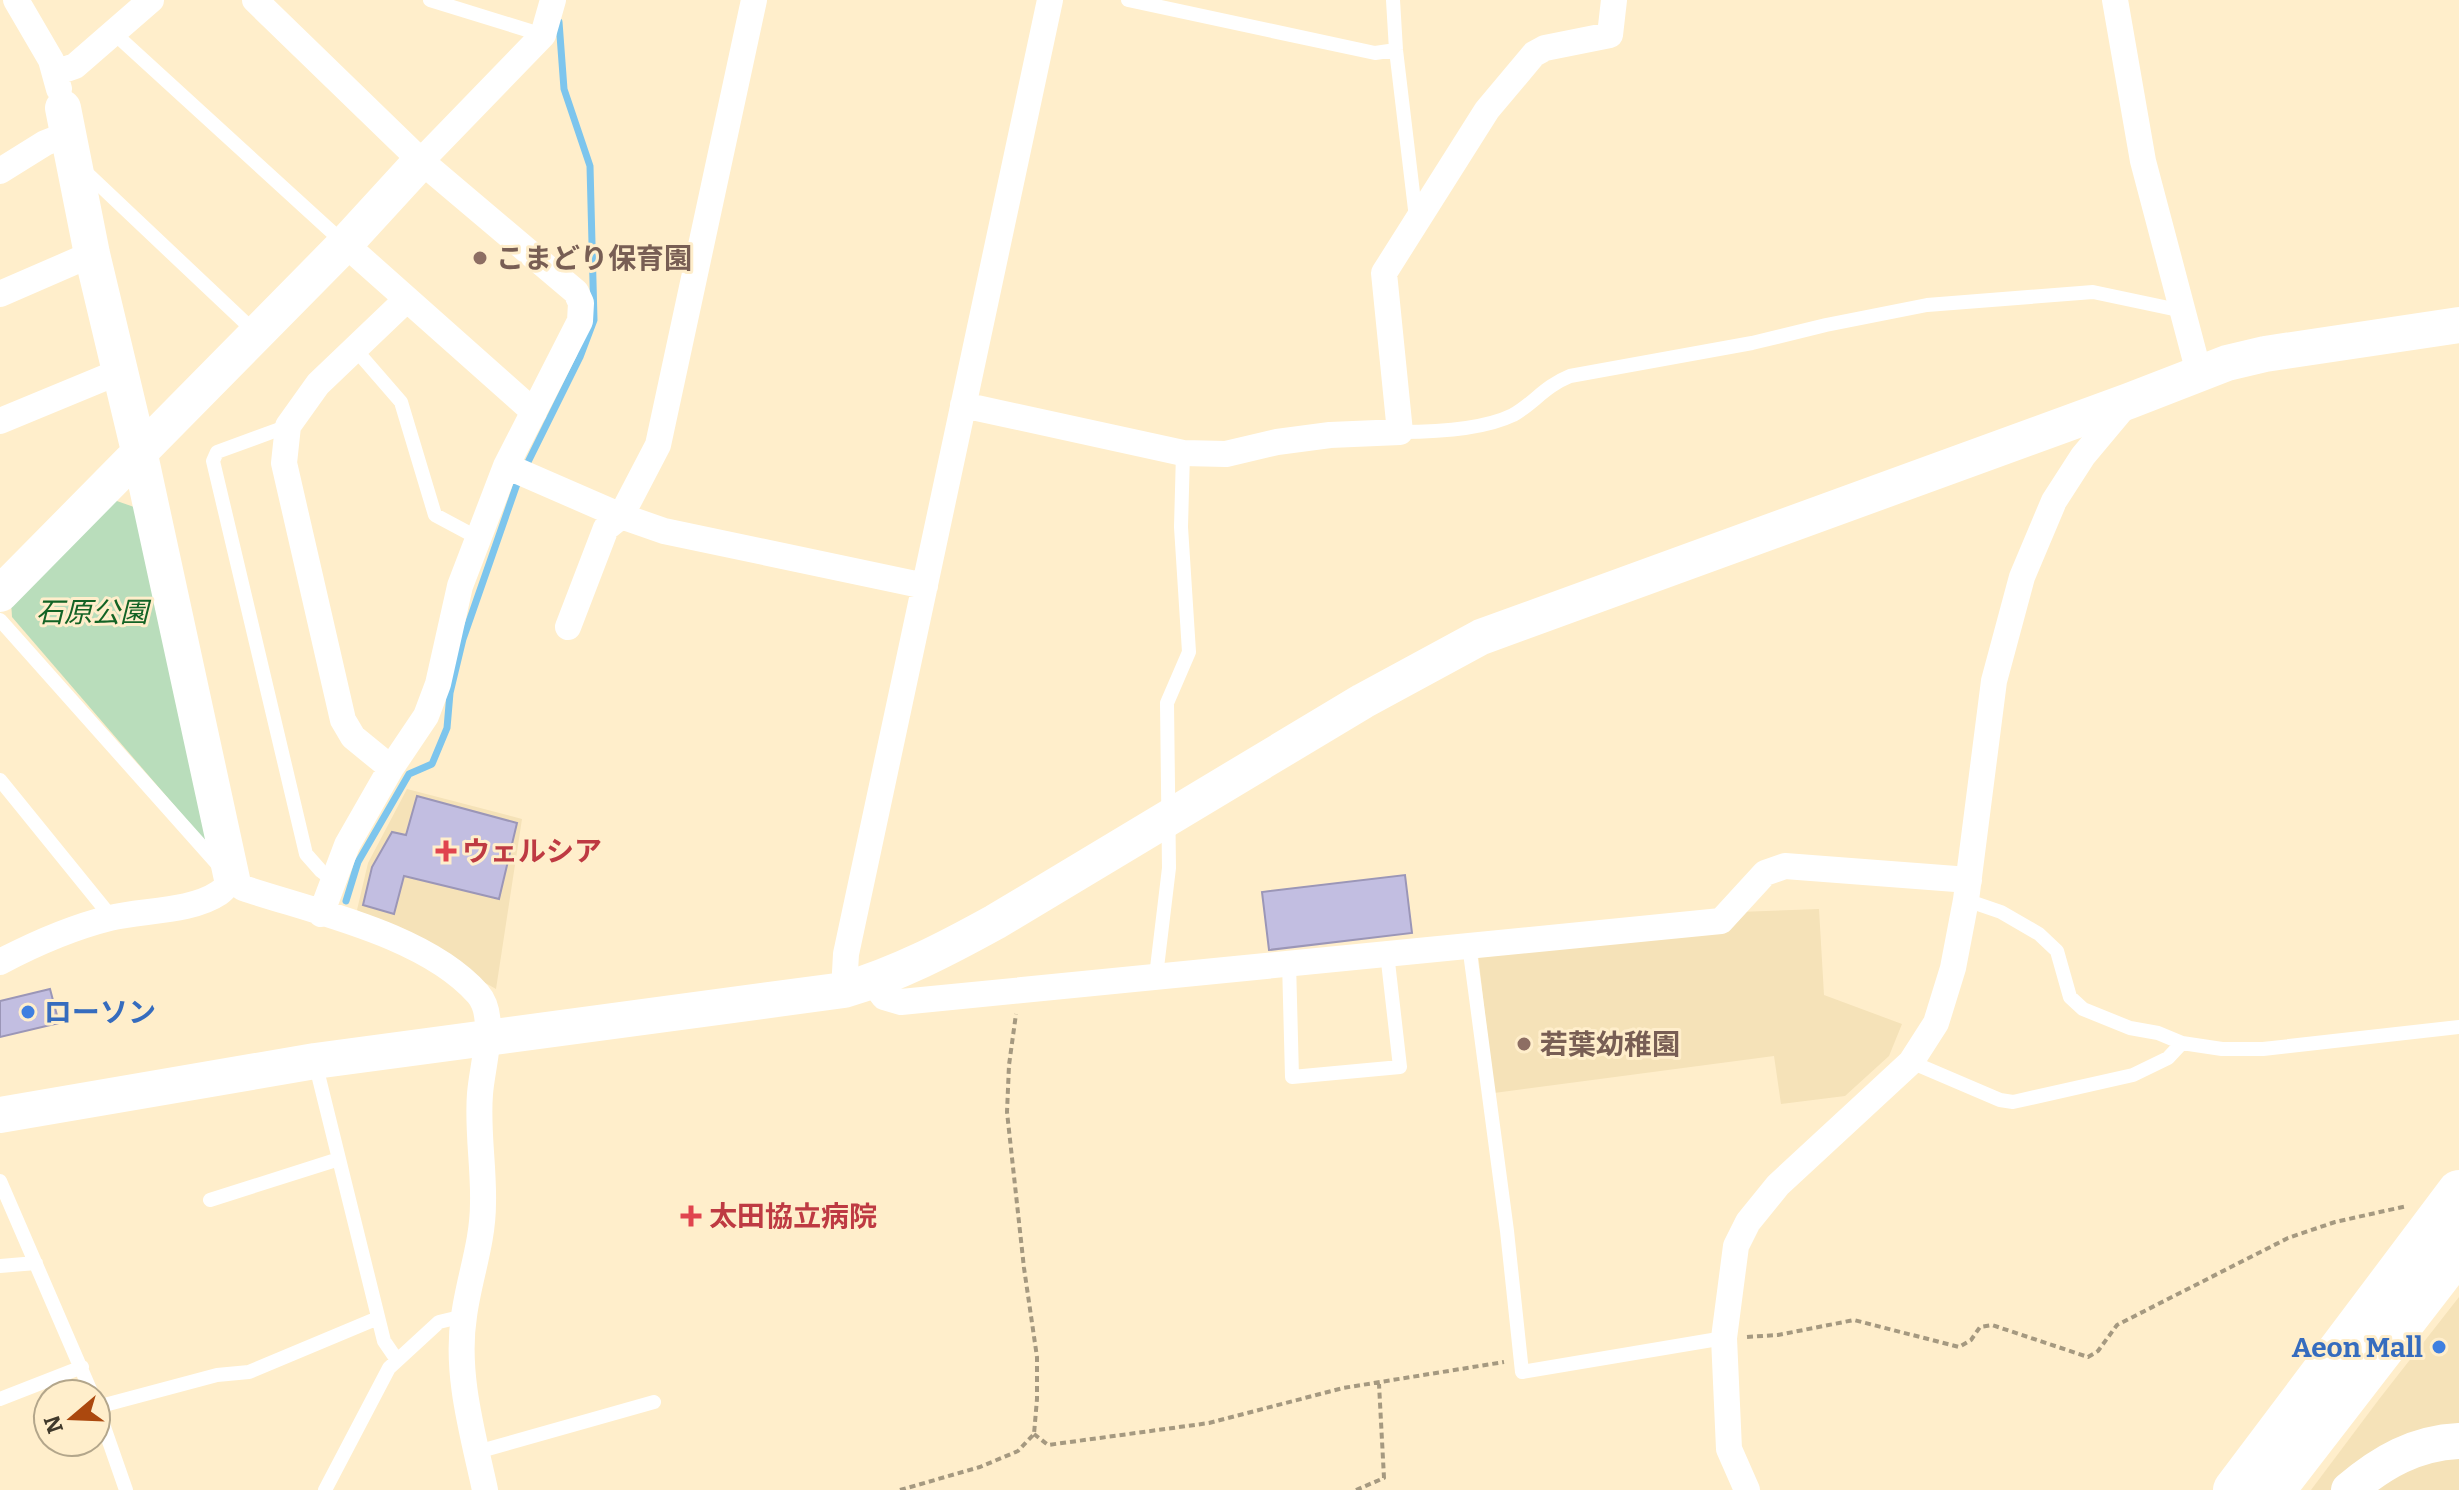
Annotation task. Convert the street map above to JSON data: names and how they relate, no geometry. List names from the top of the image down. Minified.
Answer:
{"parks":["石原公園"],"places":{"other":["こまどり保育園","ローソン","若葉幼稚園","Aeon Mall"],"health":["ウェルシア","太田協立病院"]},"north":"left"}
